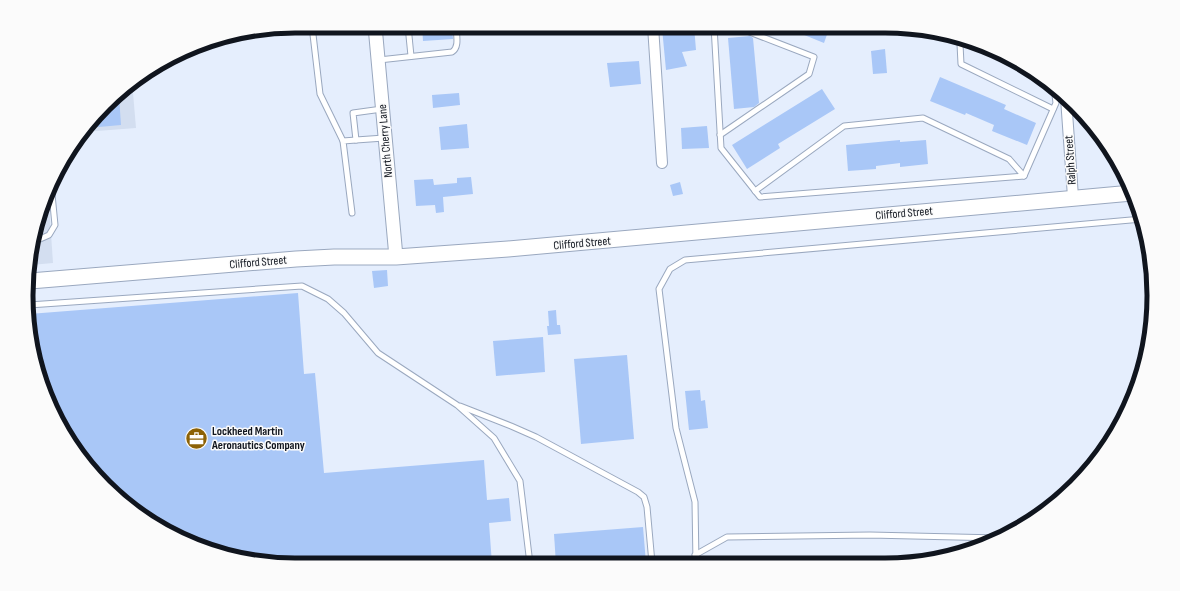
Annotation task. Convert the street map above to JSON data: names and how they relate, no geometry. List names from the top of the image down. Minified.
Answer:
{"streets":{"main road":["Clifford Street"],"street":["North Cherry Lane","Ralph Street"]},"crossings":[["North Cherry Lane","Clifford Street"],["Ralph Street","Clifford Street"]],"places":{"office":["Lockheed Martin Aeronautics Company"]}}
